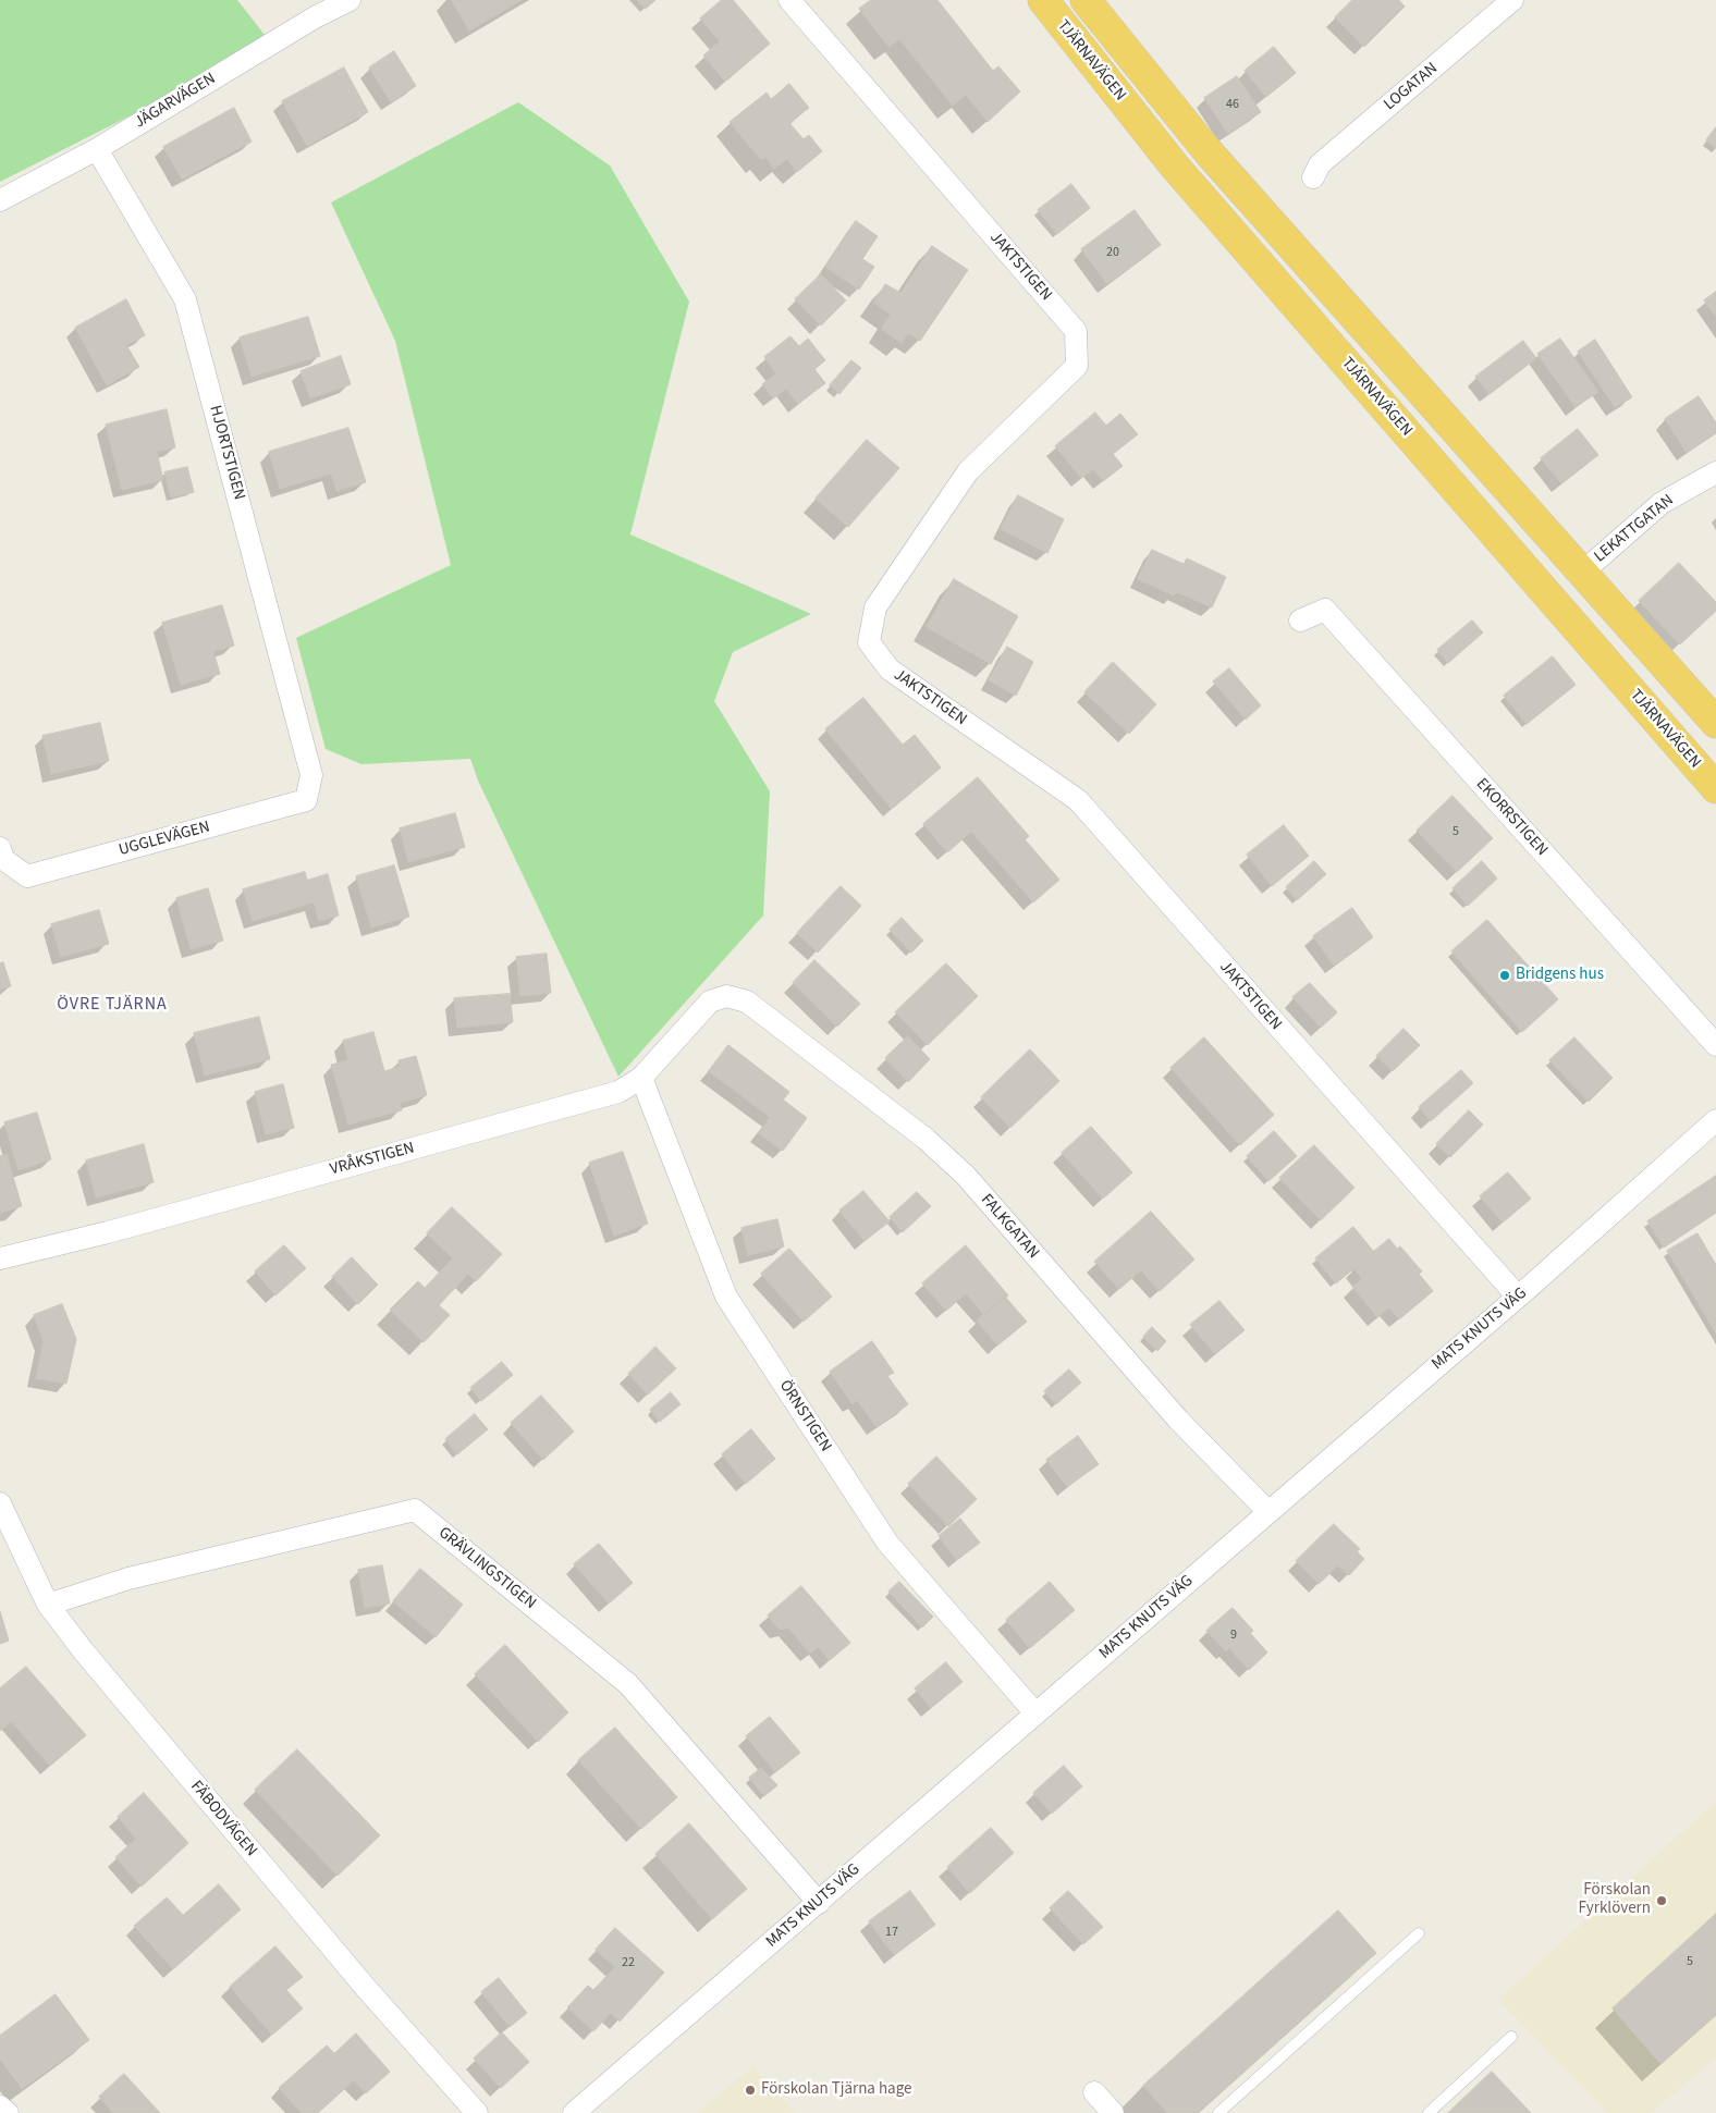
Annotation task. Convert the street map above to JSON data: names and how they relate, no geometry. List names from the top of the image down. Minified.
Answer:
{"streets":{"highway":["TJÄRNAVÄGEN"],"street":["LOGATAN","JÄGARVÄGEN","JAKTSTIGEN","HJORTSTIGEN","LEKATTGATAN","EKORRSTIGEN","UGGLEVÄGEN","VRÅKSTIGEN","FALKGATAN","MATS KNUTS VÄG","ÖRNSTIGEN","GRÄVLINGSTIGEN","FÄBODVÄGEN"]},"crossings":[["TJÄRNAVÄGEN","LEKATTGATAN"],["JÄGARVÄGEN","HJORTSTIGEN"],["JAKTSTIGEN","MATS KNUTS VÄG"],["HJORTSTIGEN","UGGLEVÄGEN"],["VRÅKSTIGEN","FALKGATAN"],["VRÅKSTIGEN","ÖRNSTIGEN"],["FALKGATAN","MATS KNUTS VÄG"],["MATS KNUTS VÄG","ÖRNSTIGEN"],["MATS KNUTS VÄG","GRÄVLINGSTIGEN"],["GRÄVLINGSTIGEN","FÄBODVÄGEN"]],"districts":["ÖVRE TJÄRNA"],"places":["Bridgens hus","Förskolan Fyrklövern","Förskolan Tjärna hage"],"house_numbers":["46","20","5","9","17","5","22"]}
